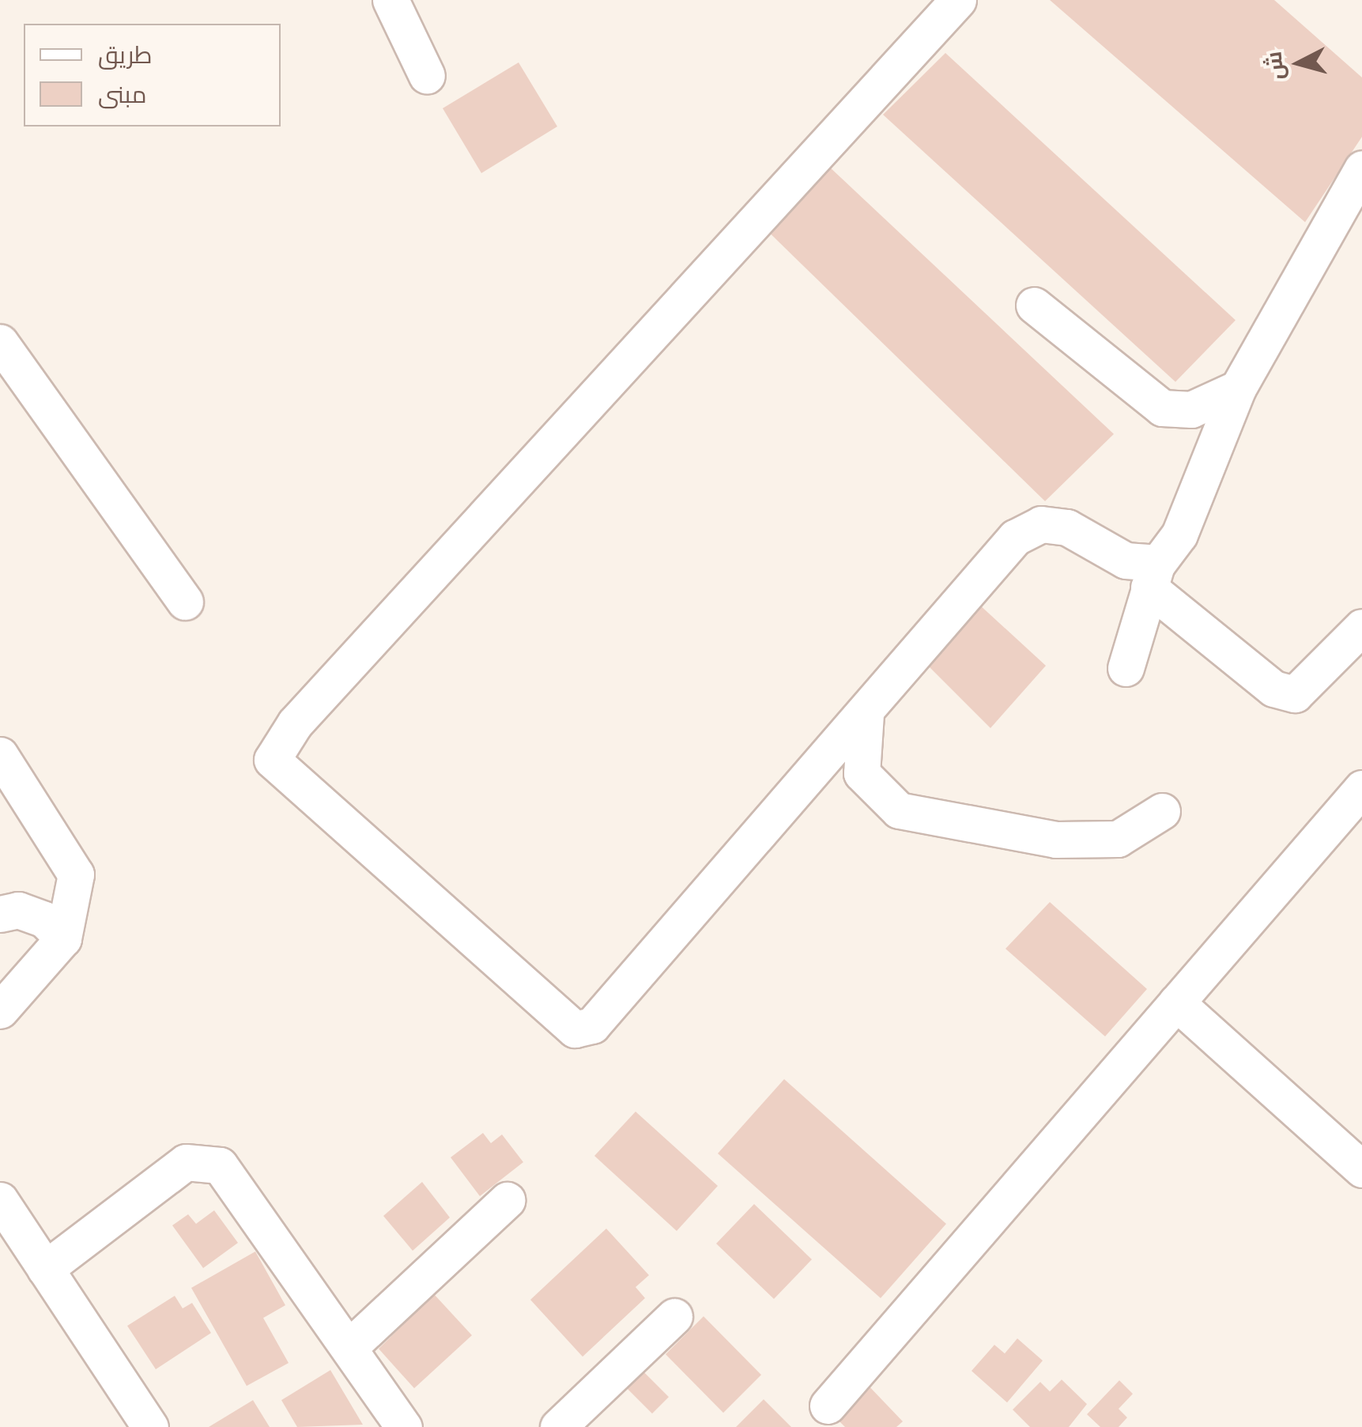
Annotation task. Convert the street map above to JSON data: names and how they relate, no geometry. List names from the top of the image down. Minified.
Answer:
{"legend":["طريق","مبنى"],"north":"left"}
